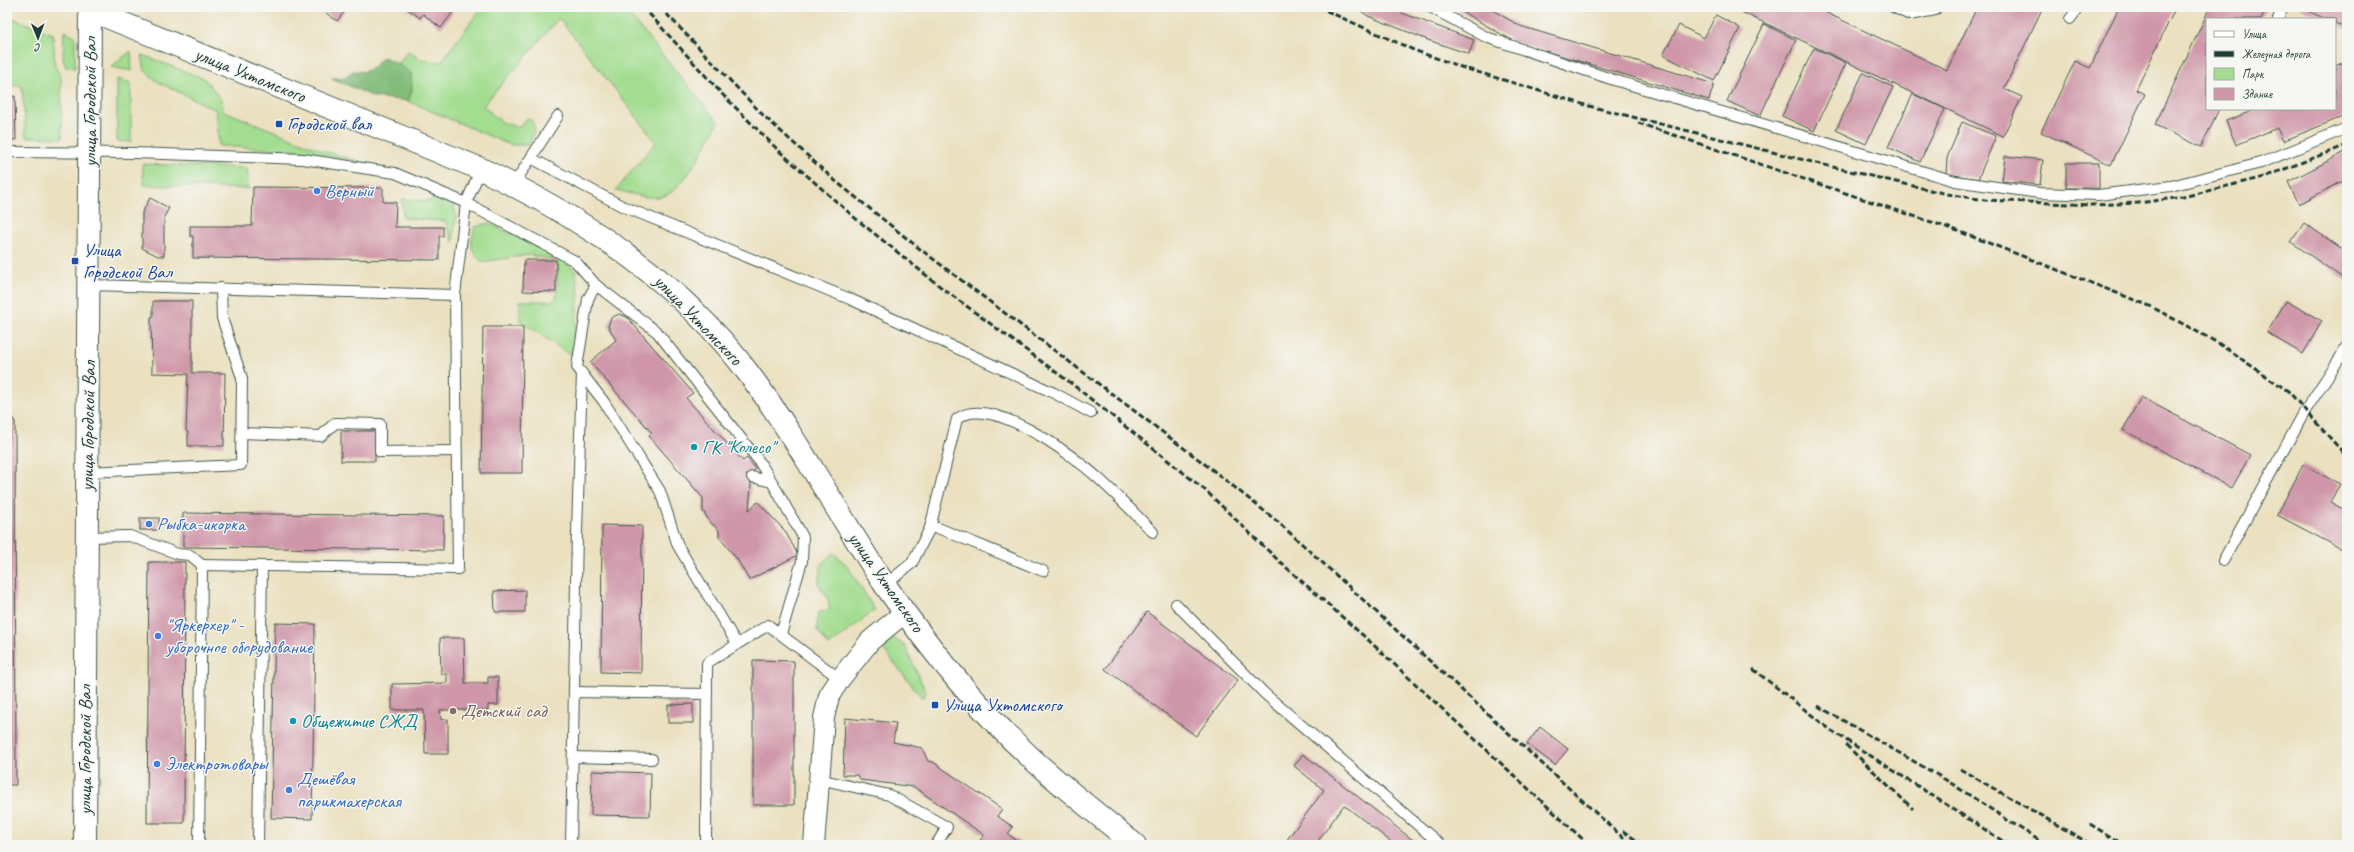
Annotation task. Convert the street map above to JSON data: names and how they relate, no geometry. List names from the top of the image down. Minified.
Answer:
{"streets":{"street":["улица Ухтомского","улица Городской Вал"]},"crossings":[["улица Ухтомского","улица Городской Вал"]],"places":{"transit":["Городской вал","Улица Городской Вал","Улица Ухтомского"],"other":["Верный","ГК \"Колесо\"","Рыбка-икорка","\"Яркерхер\" - уборочное оборудование","Детский сад","Общежитие СЖД","Электротовары","Дешёвая парикмахерская"]},"legend":["Улица","Железная дорога","Парк","Здание"],"north":"bottom"}
